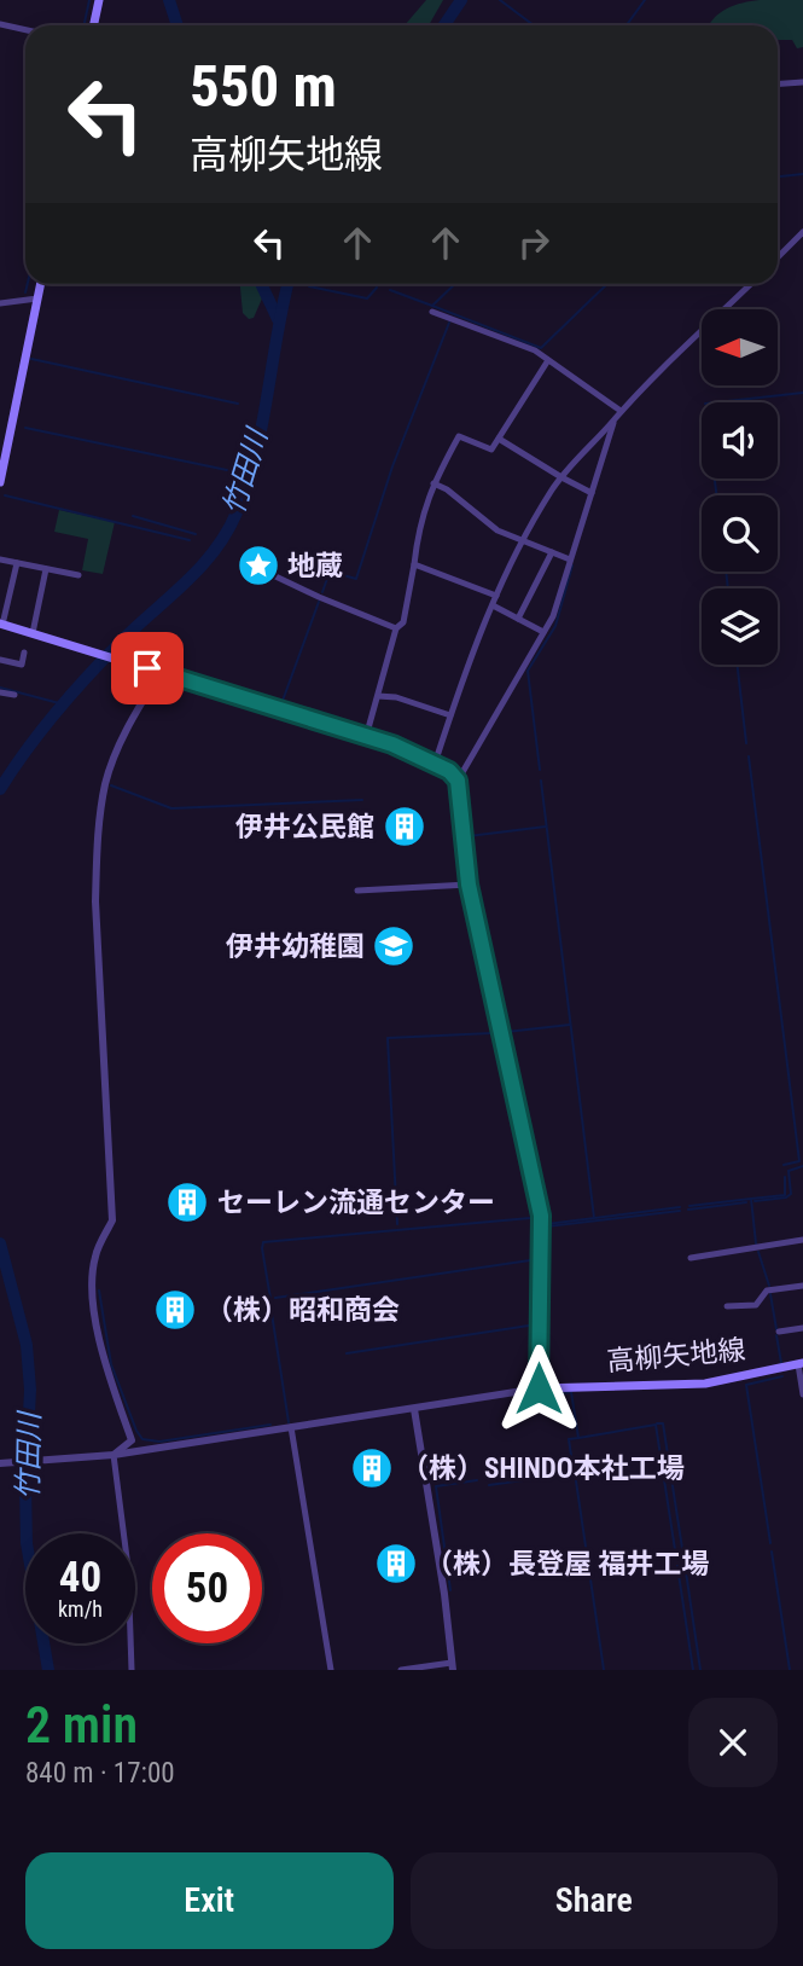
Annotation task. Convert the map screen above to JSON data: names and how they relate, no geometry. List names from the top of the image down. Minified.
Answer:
{"streets":{"main road":["高柳矢地線"]},"water":["竹田川"],"places":{"place":["地蔵"],"building":["伊井公民館","セーレン流通センター","（株）昭和商会","（株）SHINDO本社工場","（株）長登屋 福井工場"],"school or university":["伊井幼稚園"]},"north":"left","page":{"turn":["550 m","高柳矢地線"],"speed":"40 km/h","limit":"50","heading":["2 min","840 m · 17:00"],"buttons":["Exit","Share"]}}
